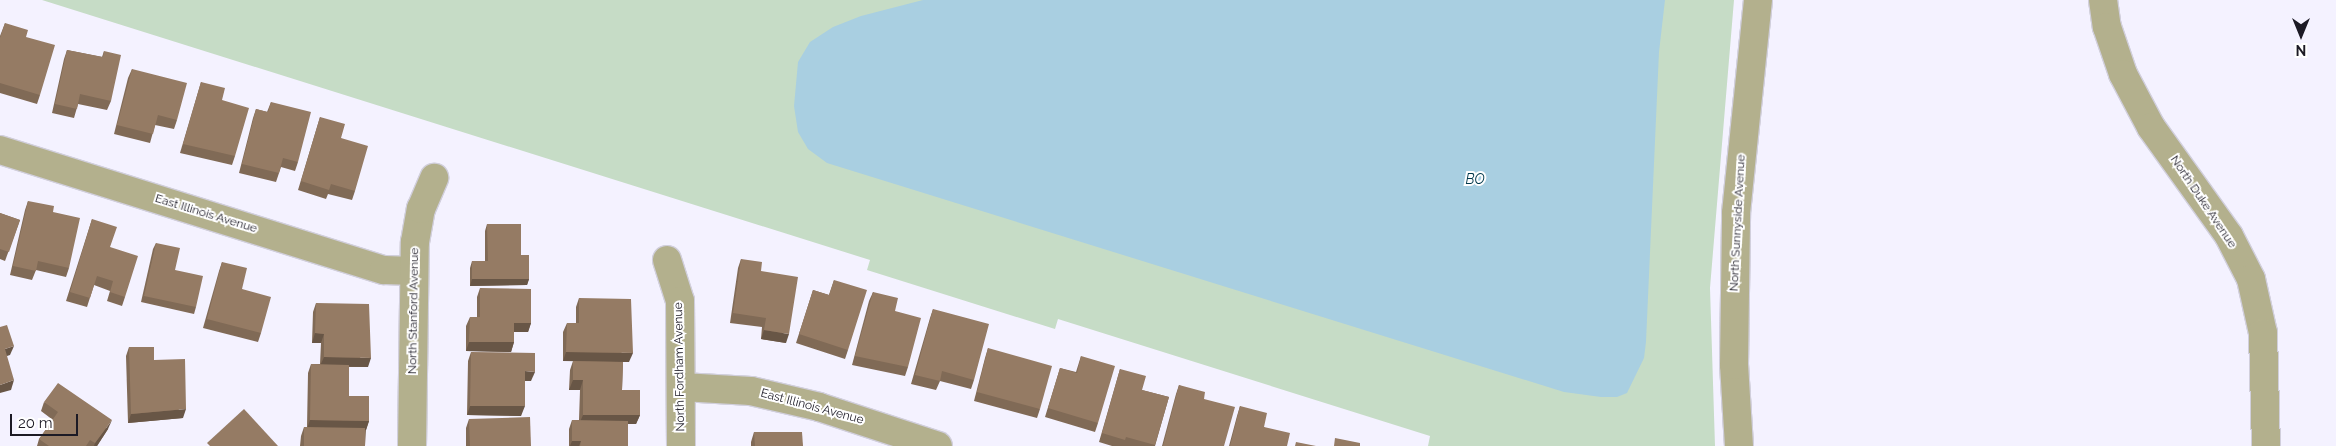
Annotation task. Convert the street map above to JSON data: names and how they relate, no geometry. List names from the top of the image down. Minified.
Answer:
{"streets":{"street":["North Duke Avenue","East Illinois Avenue","North Sunnyside Avenue","North Stanford Avenue","North Fordham Avenue"]},"crossings":[["East Illinois Avenue","North Stanford Avenue"],["East Illinois Avenue","North Fordham Avenue"]],"water":["BO"],"scale_bar":"20 m","north":"bottom"}
